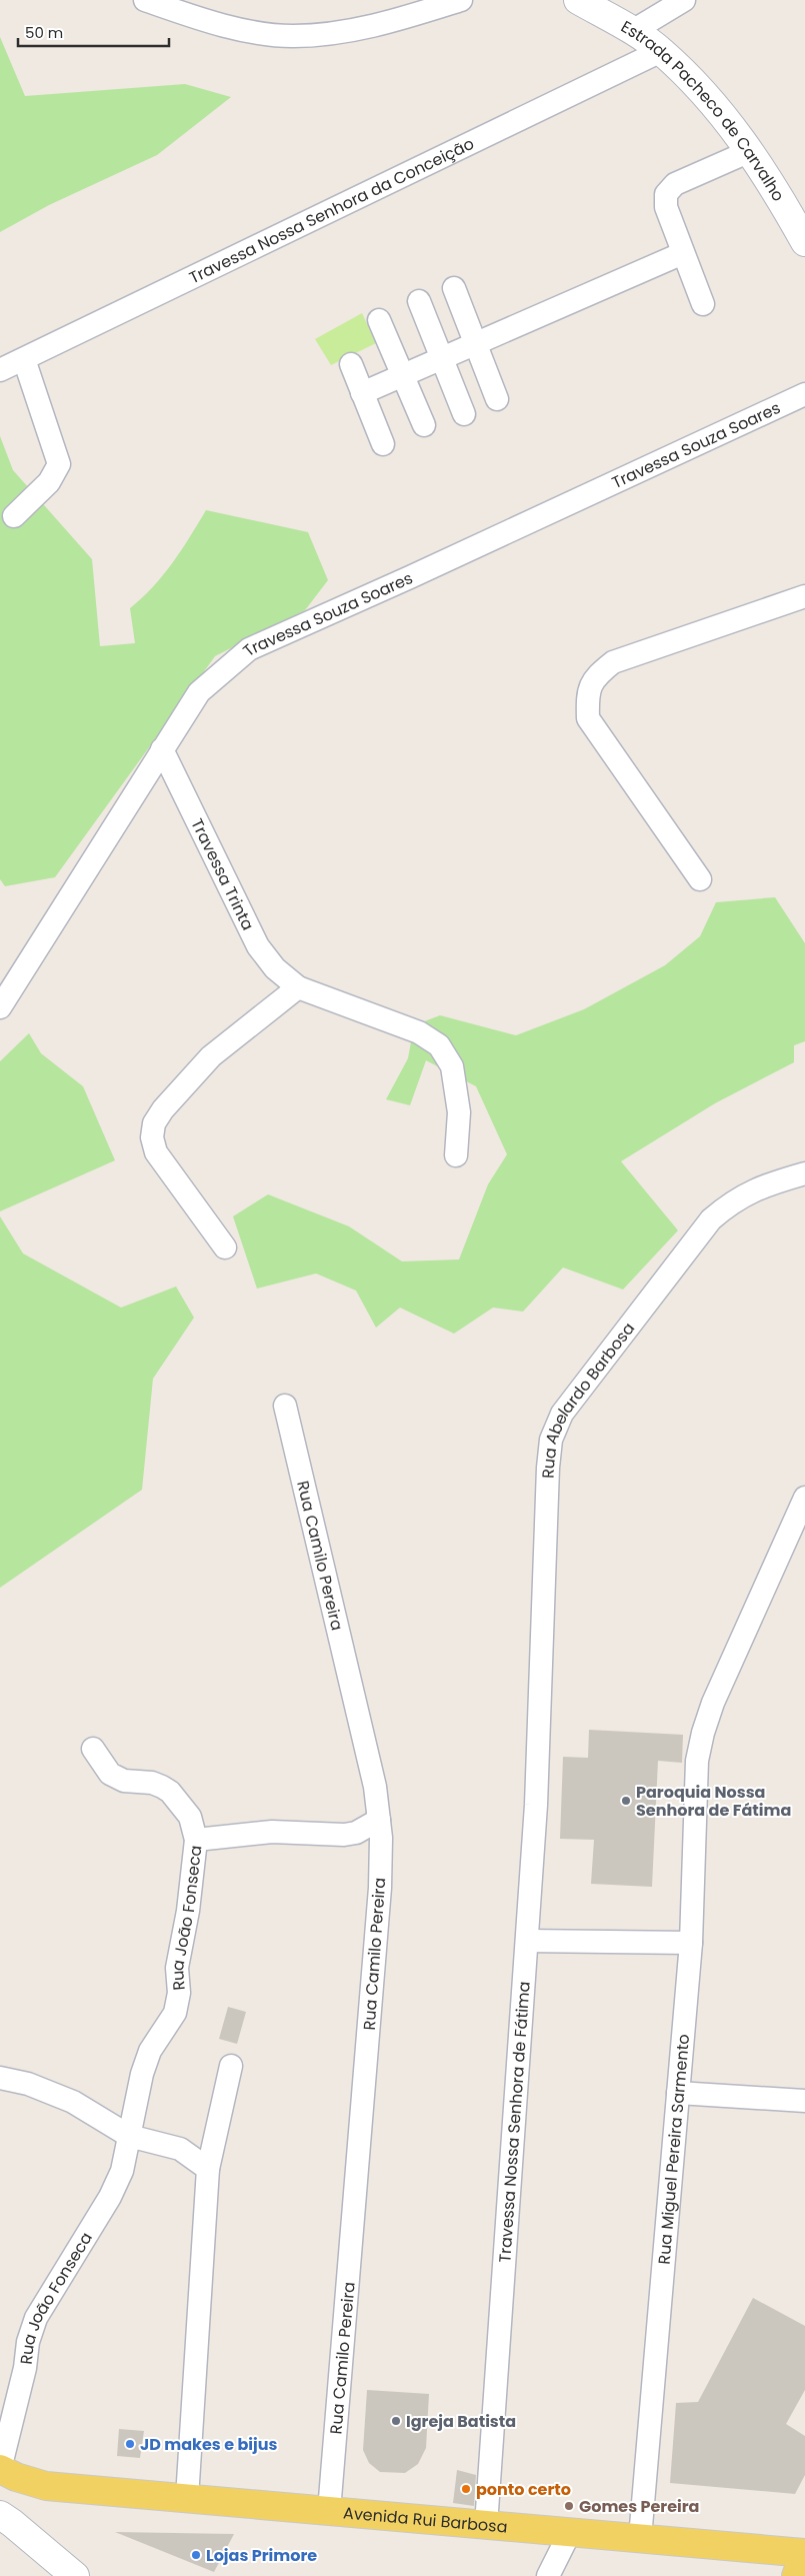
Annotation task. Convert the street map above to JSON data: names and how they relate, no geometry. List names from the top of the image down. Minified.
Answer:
{"streets":{"main road":["Estrada Pacheco de Carvalho","Avenida Rui Barbosa"],"street":["Travessa Nossa Senhora da Conceição","Travessa Souza Soares","Travessa Trinta","Rua Abelardo Barbosa","Rua Camilo Pereira","Rua João Fonseca","Travessa Nossa Senhora de Fátima","Rua Miguel Pereira Sarmento"]},"crossings":[["Estrada Pacheco de Carvalho","Travessa Nossa Senhora da Conceição"],["Travessa Souza Soares","Travessa Trinta"],["Rua Abelardo Barbosa","Travessa Nossa Senhora de Fátima"],["Rua Camilo Pereira","Avenida Rui Barbosa"],["Travessa Nossa Senhora de Fátima","Avenida Rui Barbosa"],["Rua Miguel Pereira Sarmento","Avenida Rui Barbosa"]],"places":["Paroquia Nossa Senhora de Fátima","Igreja Batista","JD makes e bijus","ponto certo","Gomes Pereira","Lojas Primore"],"scale_bar":"50 m"}
